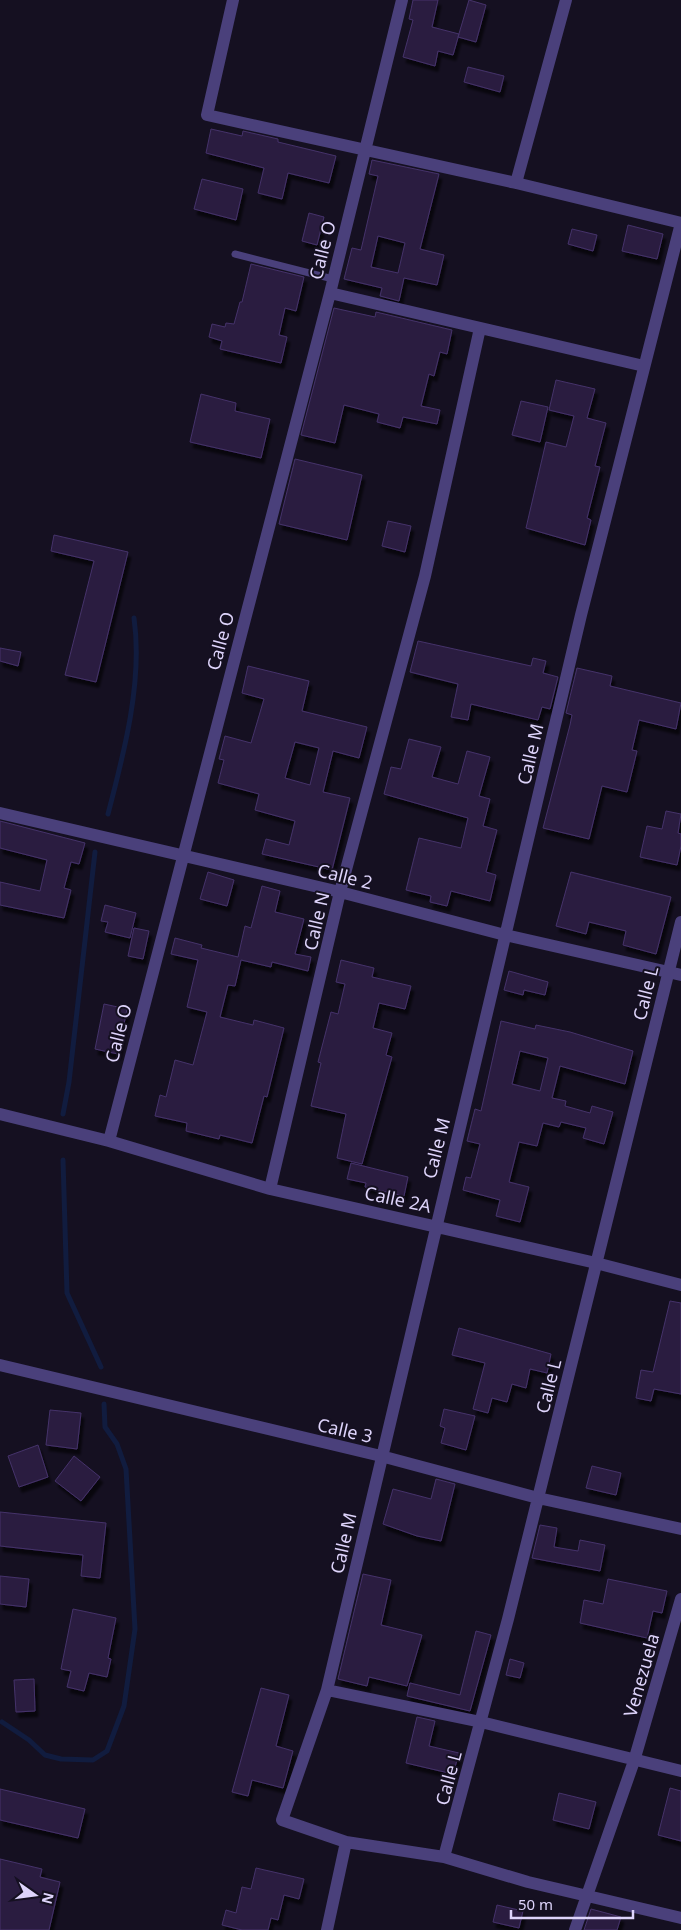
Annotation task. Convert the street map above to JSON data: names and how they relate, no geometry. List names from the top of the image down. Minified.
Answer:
{"streets":{"street":["Calle O","Calle M","Calle 2","Calle N","Calle L","Calle 2A","Calle 3","Venezuela"]},"crossings":[["Calle O","Calle 2"],["Calle O","Calle 2A"],["Calle M","Calle 2"],["Calle M","Calle 2A"],["Calle M","Calle 3"],["Calle 2","Calle N"],["Calle 2","Calle L"],["Calle N","Calle 2A"],["Calle L","Calle 2A"],["Calle L","Calle 3"]],"scale_bar":"50 m","north":"right"}
